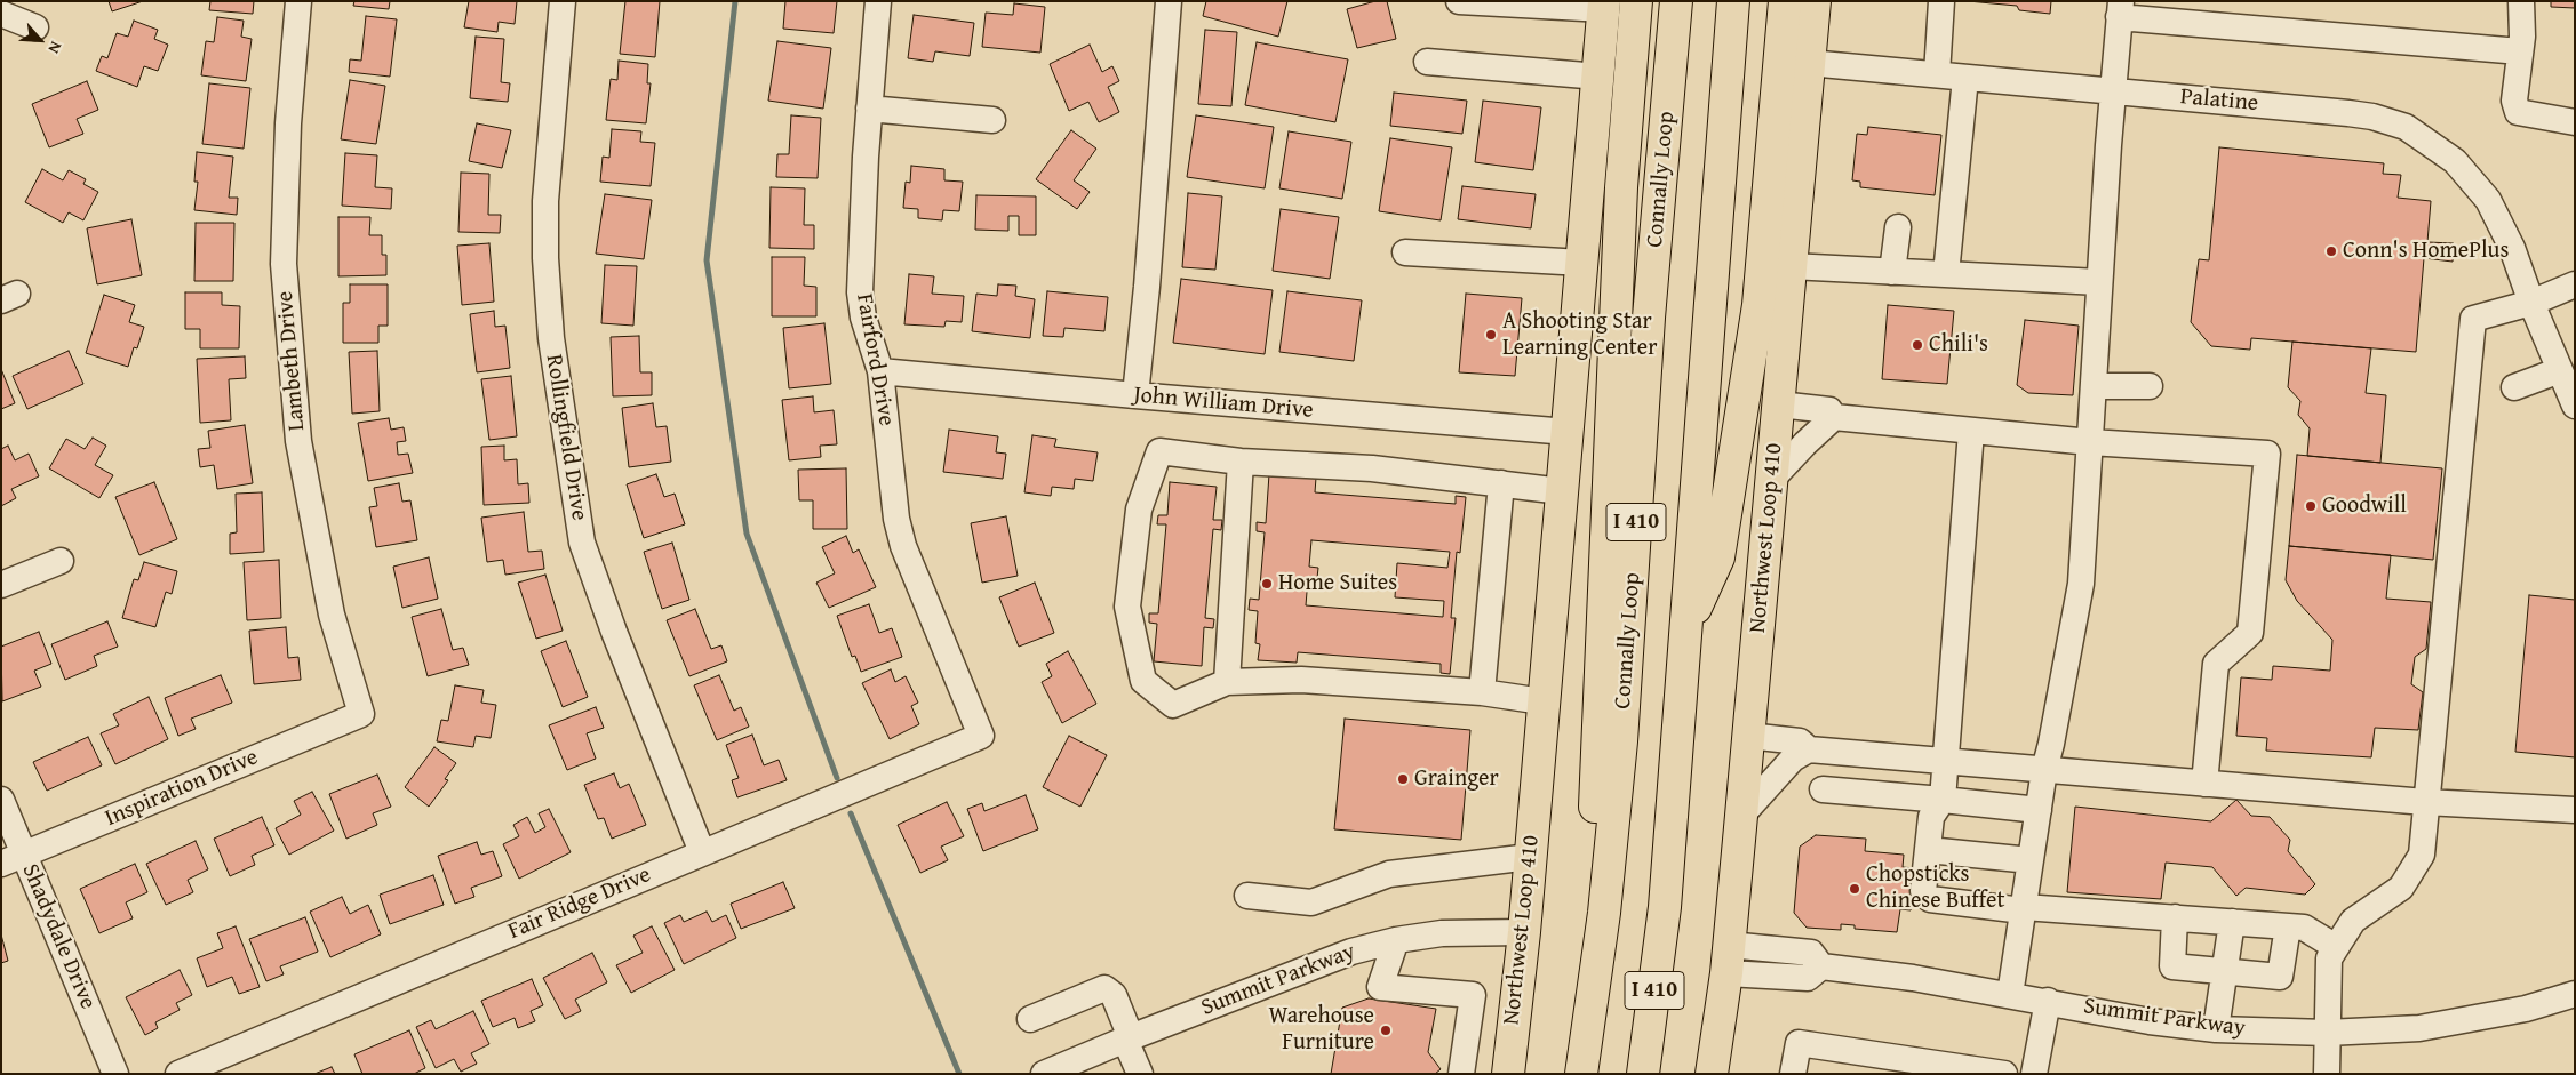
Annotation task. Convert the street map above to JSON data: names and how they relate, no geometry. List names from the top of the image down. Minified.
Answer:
{"streets":{"main road":["Connally Loop","I 410","Northwest Loop 410"],"street":["Palatine","Fairford Drive","Lambeth Drive","John William Drive","Rollingfield Drive","Inspiration Drive","Fair Ridge Drive","Shadydale Drive","Summit Parkway"]},"crossings":[["Palatine","Northwest Loop 410"],["Fairford Drive","John William Drive"],["Fairford Drive","Fair Ridge Drive"],["Lambeth Drive","Inspiration Drive"],["John William Drive","Northwest Loop 410"],["Rollingfield Drive","Fair Ridge Drive"],["Northwest Loop 410","Summit Parkway"],["Inspiration Drive","Shadydale Drive"]],"places":["Conn's HomePlus","A Shooting Star Learning Center","Chili's","Goodwill","Home Suites","Grainger","Chopsticks Chinese Buffet","Warehouse Furniture"],"north":"bottom right"}
